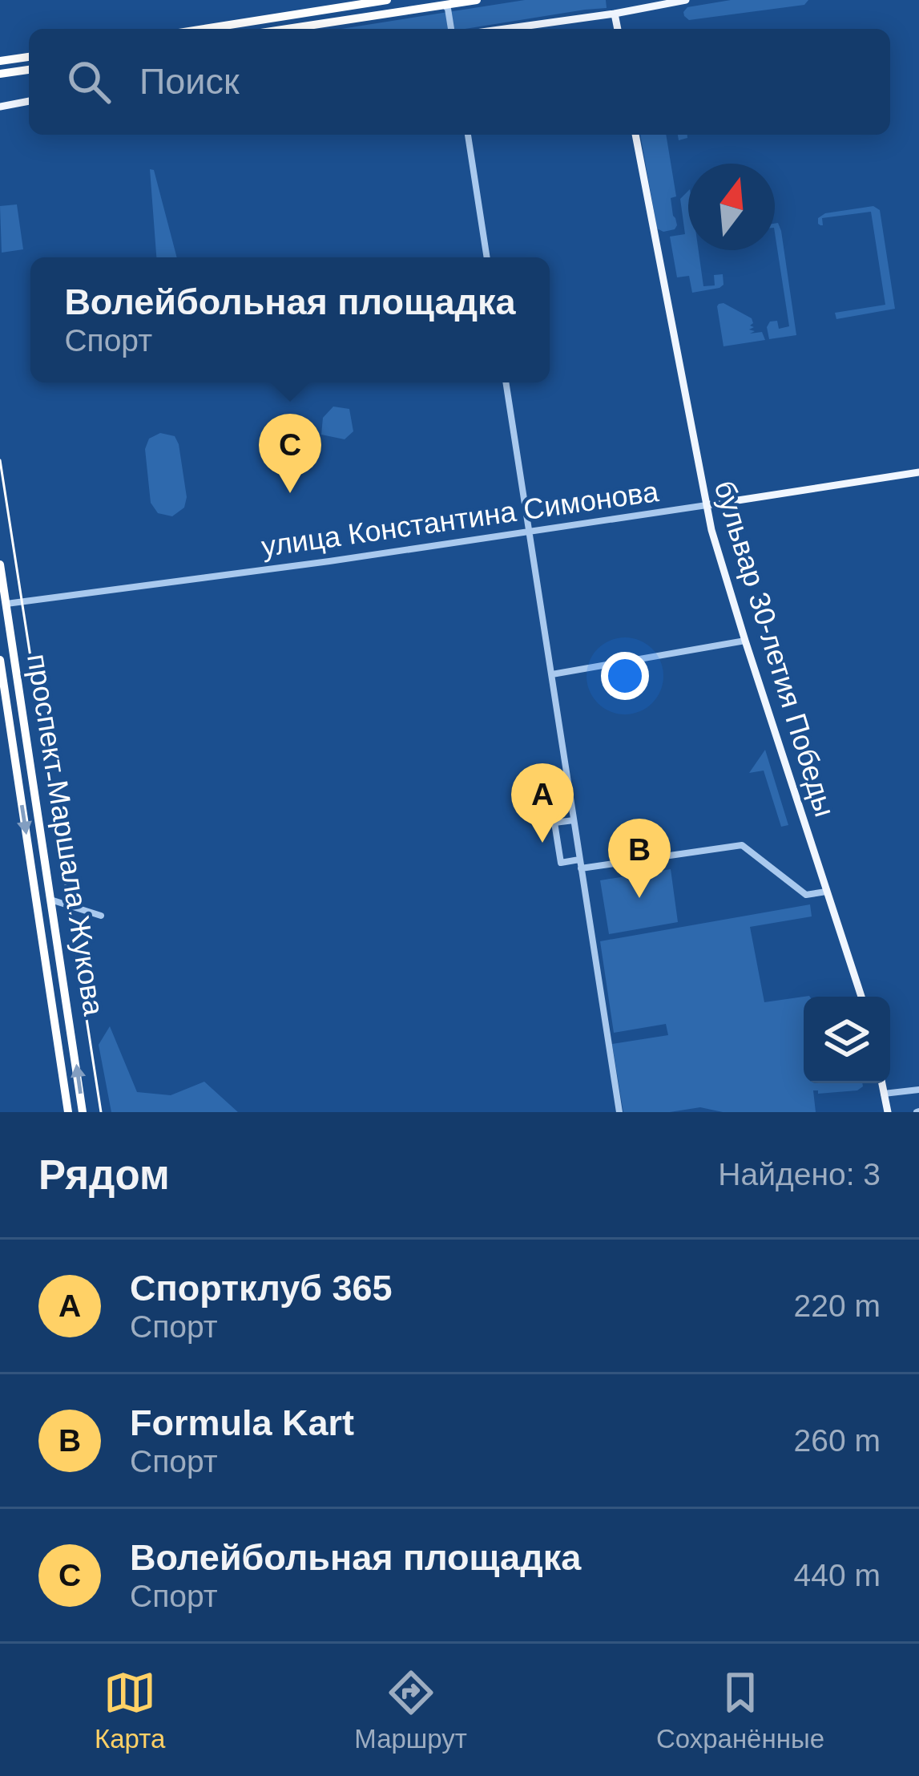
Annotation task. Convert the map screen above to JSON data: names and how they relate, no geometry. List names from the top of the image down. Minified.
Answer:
{"streets":{"highway":["проспект Маршала Жукова"],"main road":["улица Константина Симонова","бульвар 30-летия Победы"]},"crossings":[["улица Константина Симонова","бульвар 30-летия Победы"],["улица Константина Симонова","проспект Маршала Жукова"]],"north":"top","page":{"search":"Поиск","popup":["Волейбольная площадка","Спорт"],"pins":["C","A","B"],"heading":["Рядом","Найдено: 3"],"list":[{"mark":"A","name":"Спортклуб 365","note":"Спорт","value":"220 m"},{"mark":"B","name":"Formula Kart","note":"Спорт","value":"260 m"},{"mark":"C","name":"Волейбольная площадка","note":"Спорт","value":"440 m"}],"nav":["Карта","Маршрут","Сохранённые"]}}
